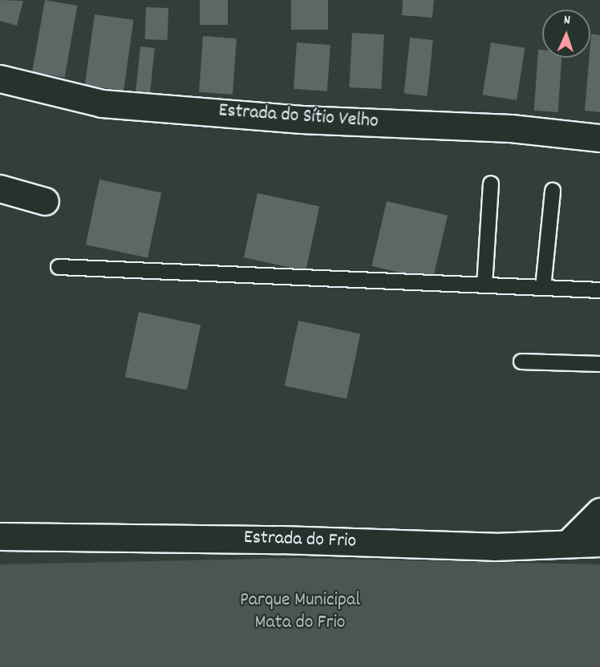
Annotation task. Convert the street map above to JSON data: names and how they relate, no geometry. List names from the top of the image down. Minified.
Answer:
{"streets":{"street":["Estrada do Sítio Velho","Estrada do Frio"]},"parks":["Parque Municipal Mata do Frio"],"north":"top"}
